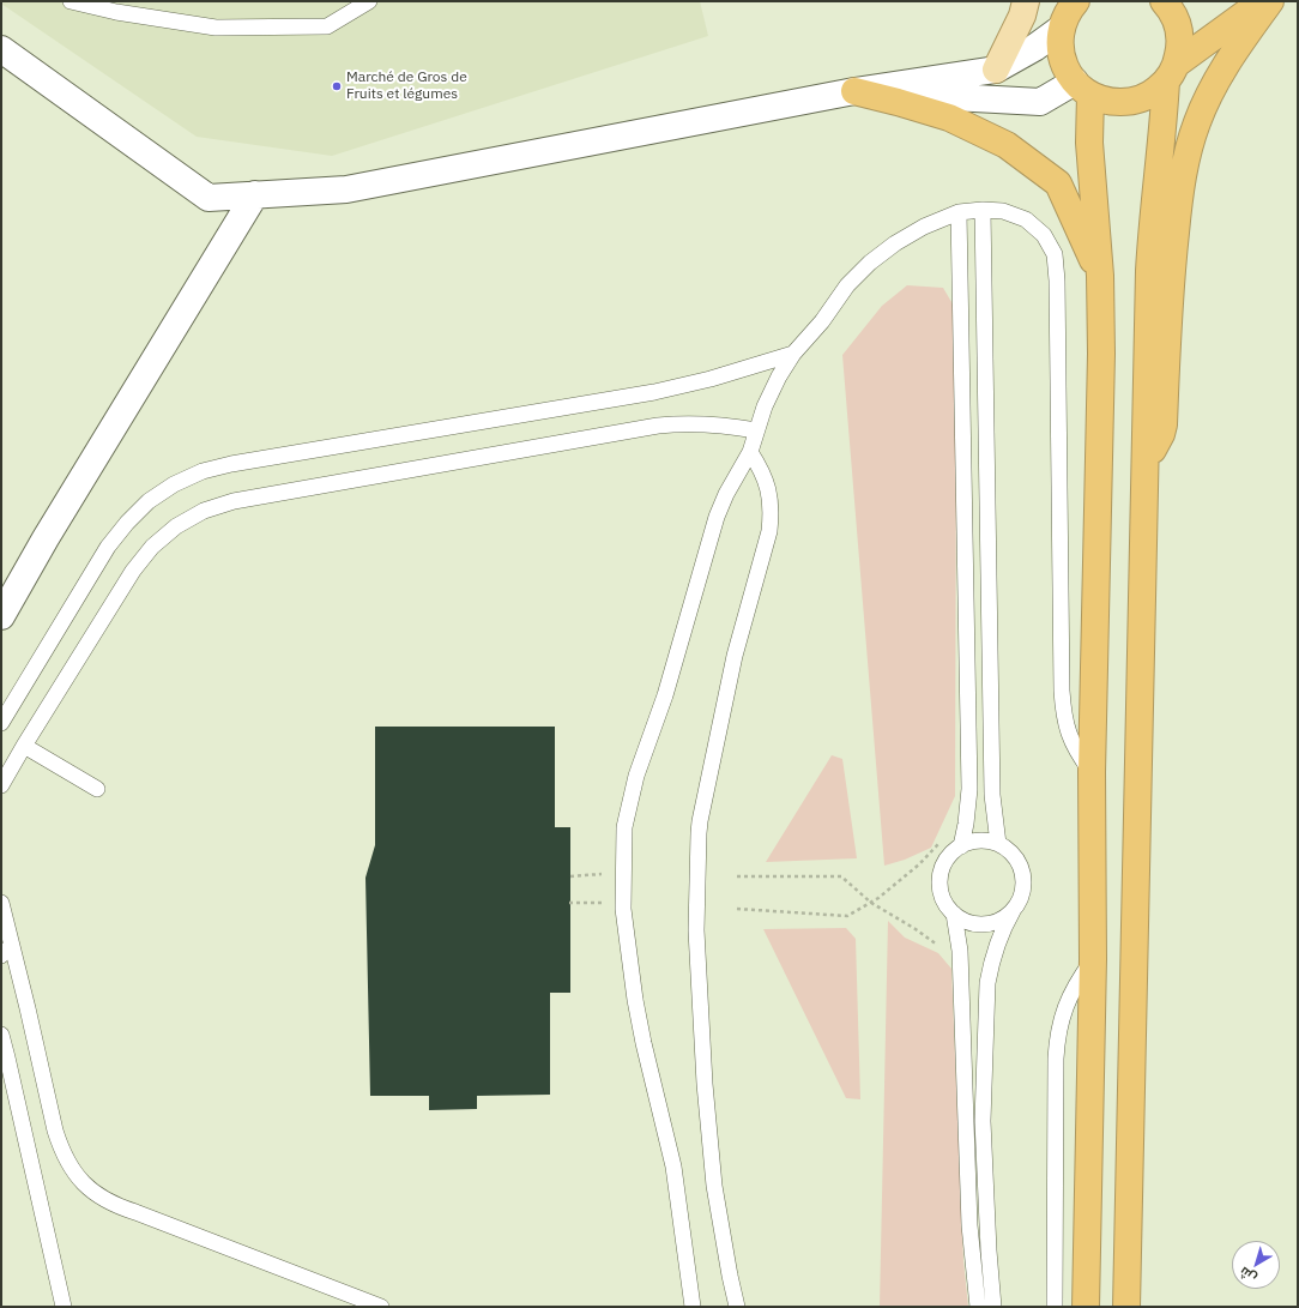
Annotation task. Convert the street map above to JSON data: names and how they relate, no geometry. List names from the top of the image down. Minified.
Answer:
{"places":["Marché de Gros de Fruits et légumes"],"north":"bottom left"}
